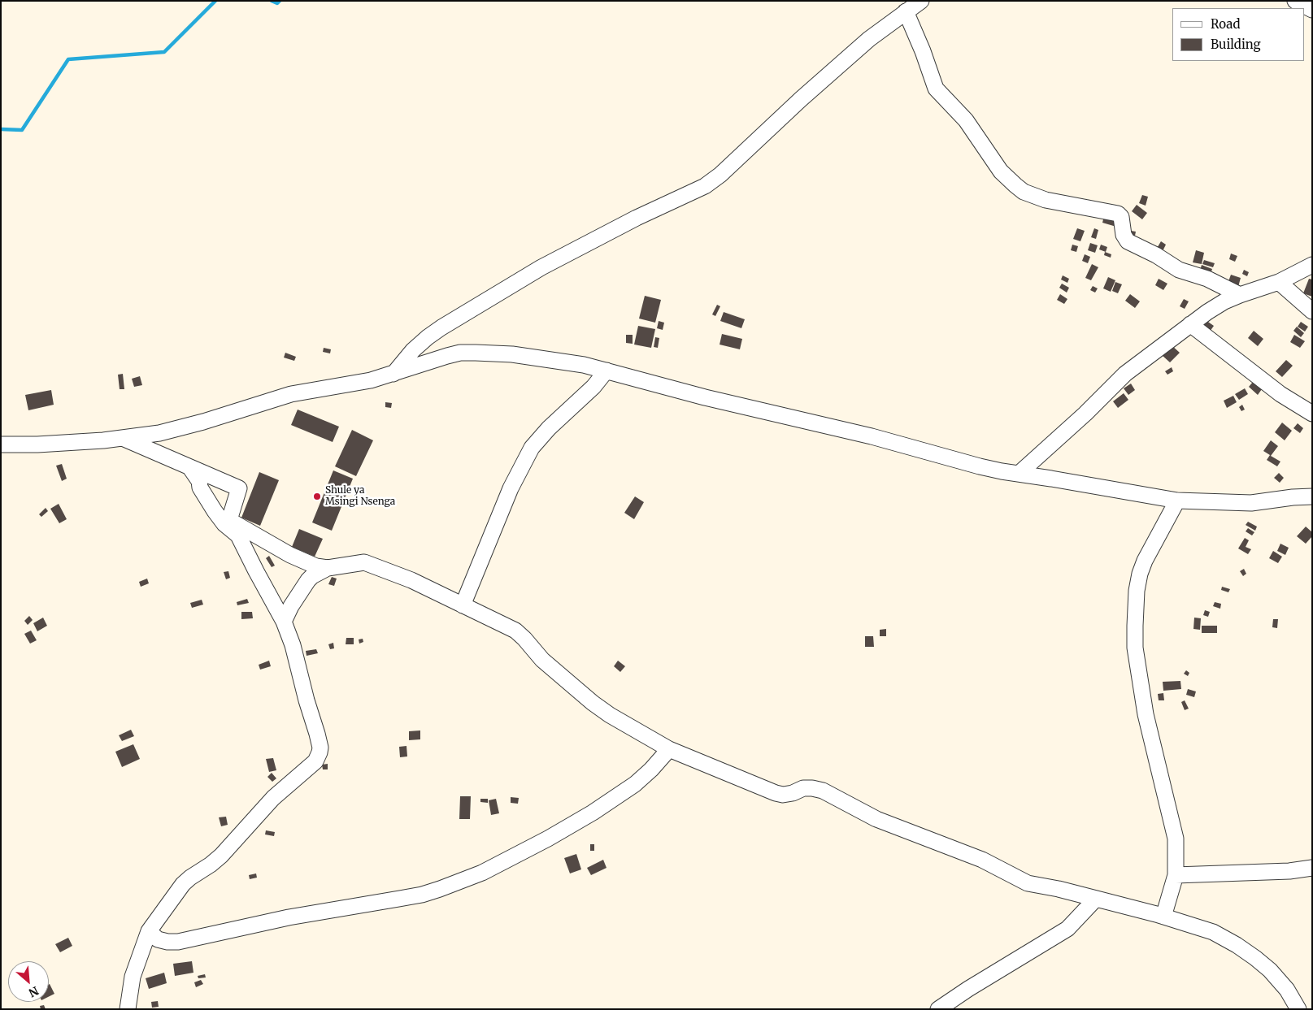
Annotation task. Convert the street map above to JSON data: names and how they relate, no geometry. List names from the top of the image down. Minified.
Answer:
{"places":["Shule ya Msingi Nsenga"],"legend":["Road","Building"],"north":"bottom right"}
